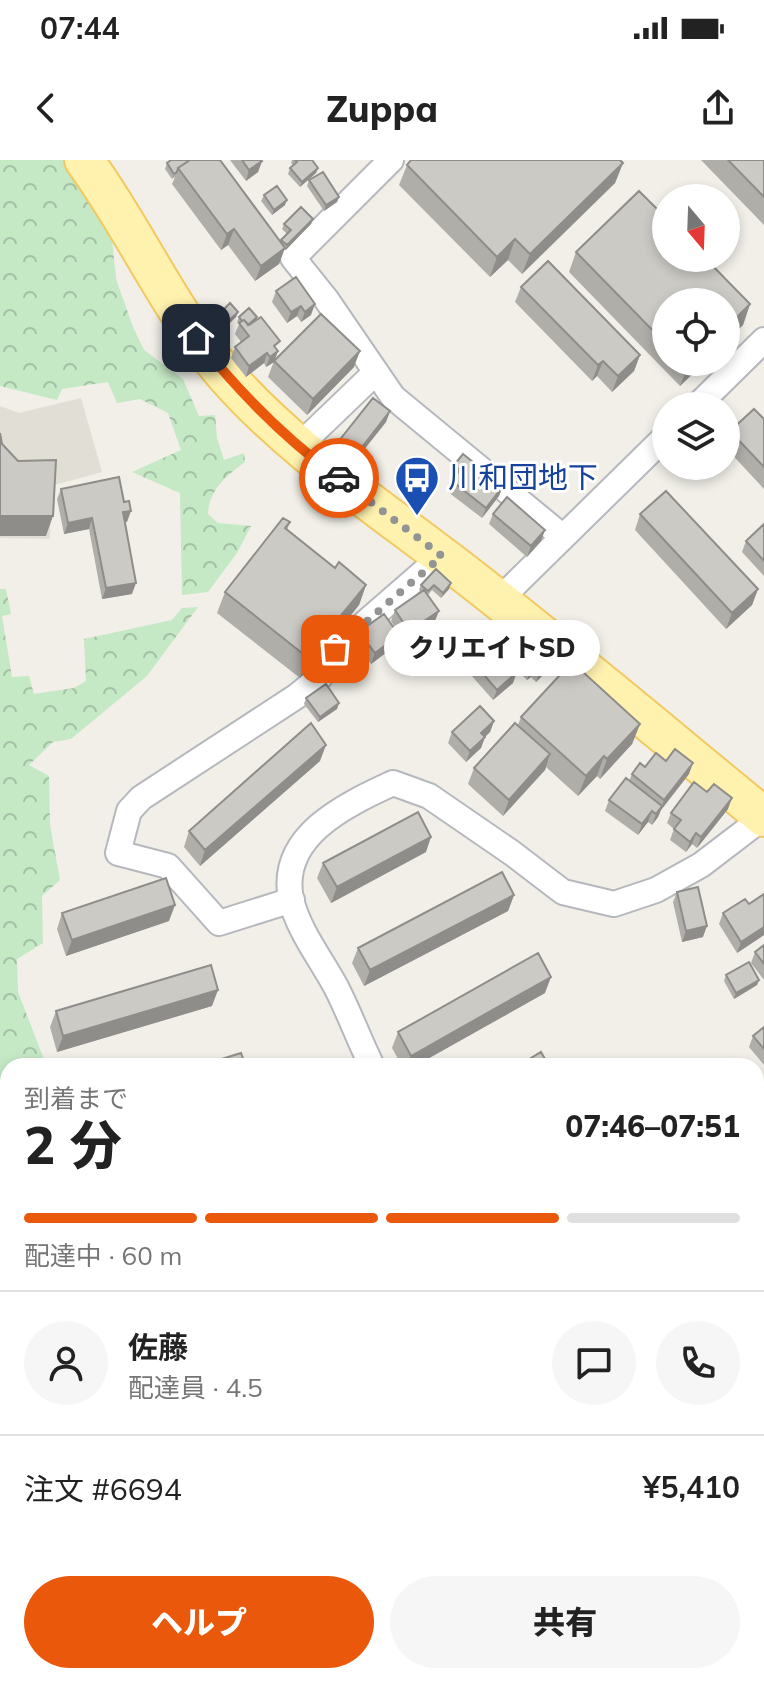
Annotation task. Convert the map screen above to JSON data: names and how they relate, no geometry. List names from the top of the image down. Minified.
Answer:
{"places":{"bus stop":["川和団地下"],"other":["クリエイトSD"]},"north":"bottom","page":{"status":"07:44","header":"Zuppa","bubble":"クリエイトSD","heading":["2 分","到着まで","07:46–07:51"],"panel":["佐藤","配達員 · 4.5","注文 #6694","¥5,410"],"bar":"配達中 · 60 m","buttons":["ヘルプ","共有"]}}
